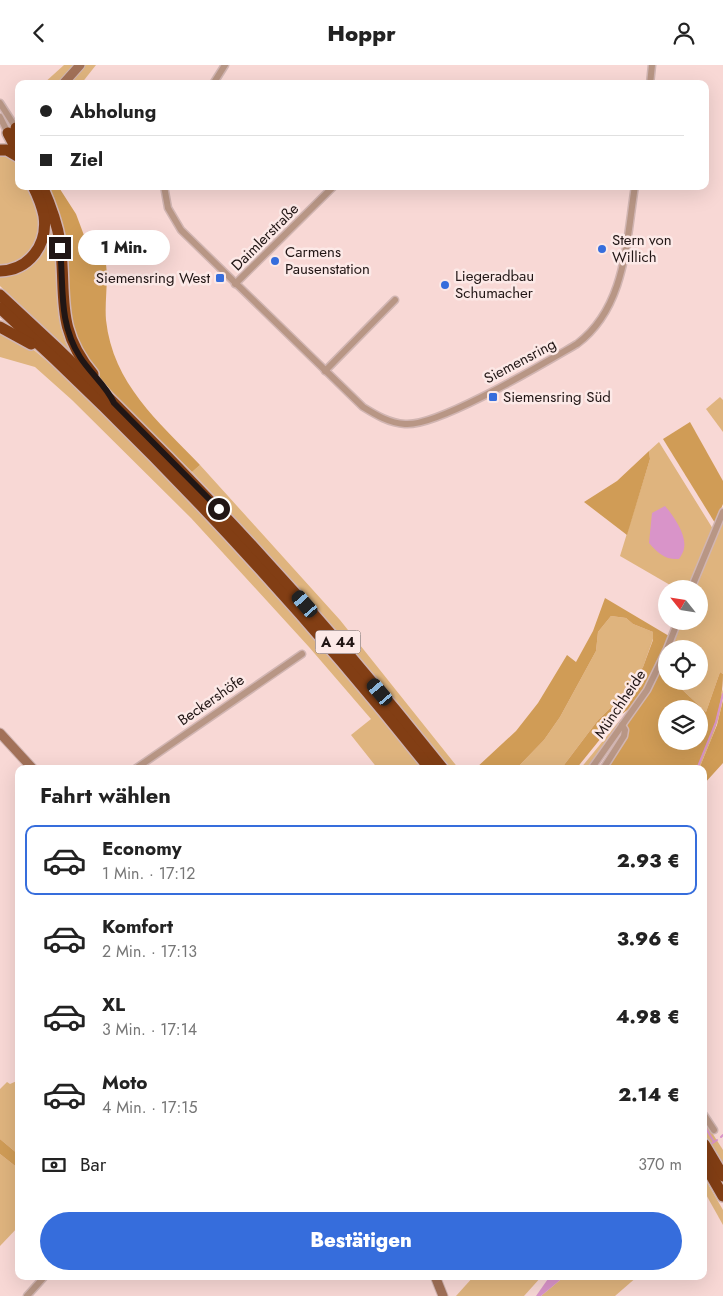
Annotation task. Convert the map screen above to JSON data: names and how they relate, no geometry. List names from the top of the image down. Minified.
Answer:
{"streets":{"highway":["A 44"],"street":["Daimlerstraße","Siemensring","Beckershöfe","Münchheide"]},"crossings":[["Daimlerstraße","Siemensring"]],"places":{"other":["Stern von Willich","Carmens Pausenstation","Liegeradbau Schumacher"],"transit":["Siemensring West","Siemensring Süd"]},"north":"top left","page":{"header":"Hoppr","banner":["Abholung","Ziel"],"bubble":"1 Min.","heading":"Fahrt wählen","list":[{"name":"Economy","note":"1 Min. · 17:12","value":"2.93 €"},{"name":"Komfort","note":"2 Min. · 17:13","value":"3.96 €"},{"name":"XL","note":"3 Min. · 17:14","value":"4.98 €"},{"name":"Moto","note":"4 Min. · 17:15","value":"2.14 €"}],"pay":["Bar","370 m"],"buttons":"Bestätigen"}}
